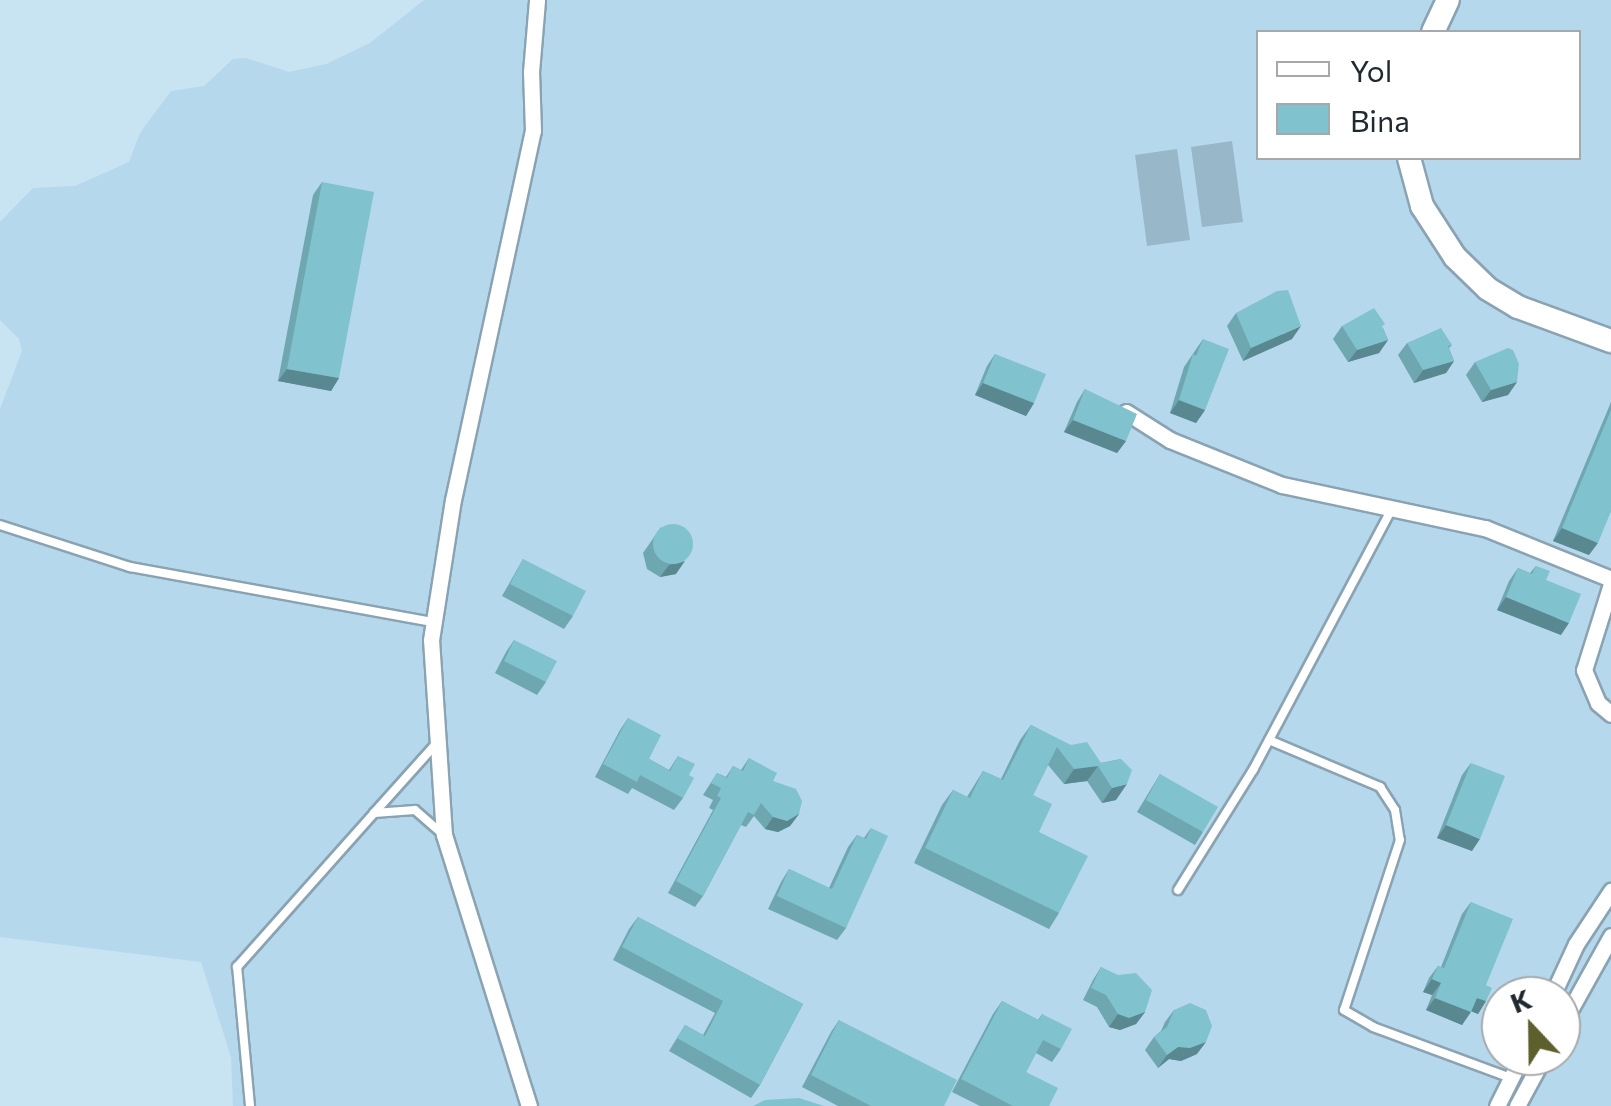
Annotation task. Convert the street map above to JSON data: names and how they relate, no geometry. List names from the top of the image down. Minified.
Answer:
{"legend":["Yol","Bina"],"north":"top"}
